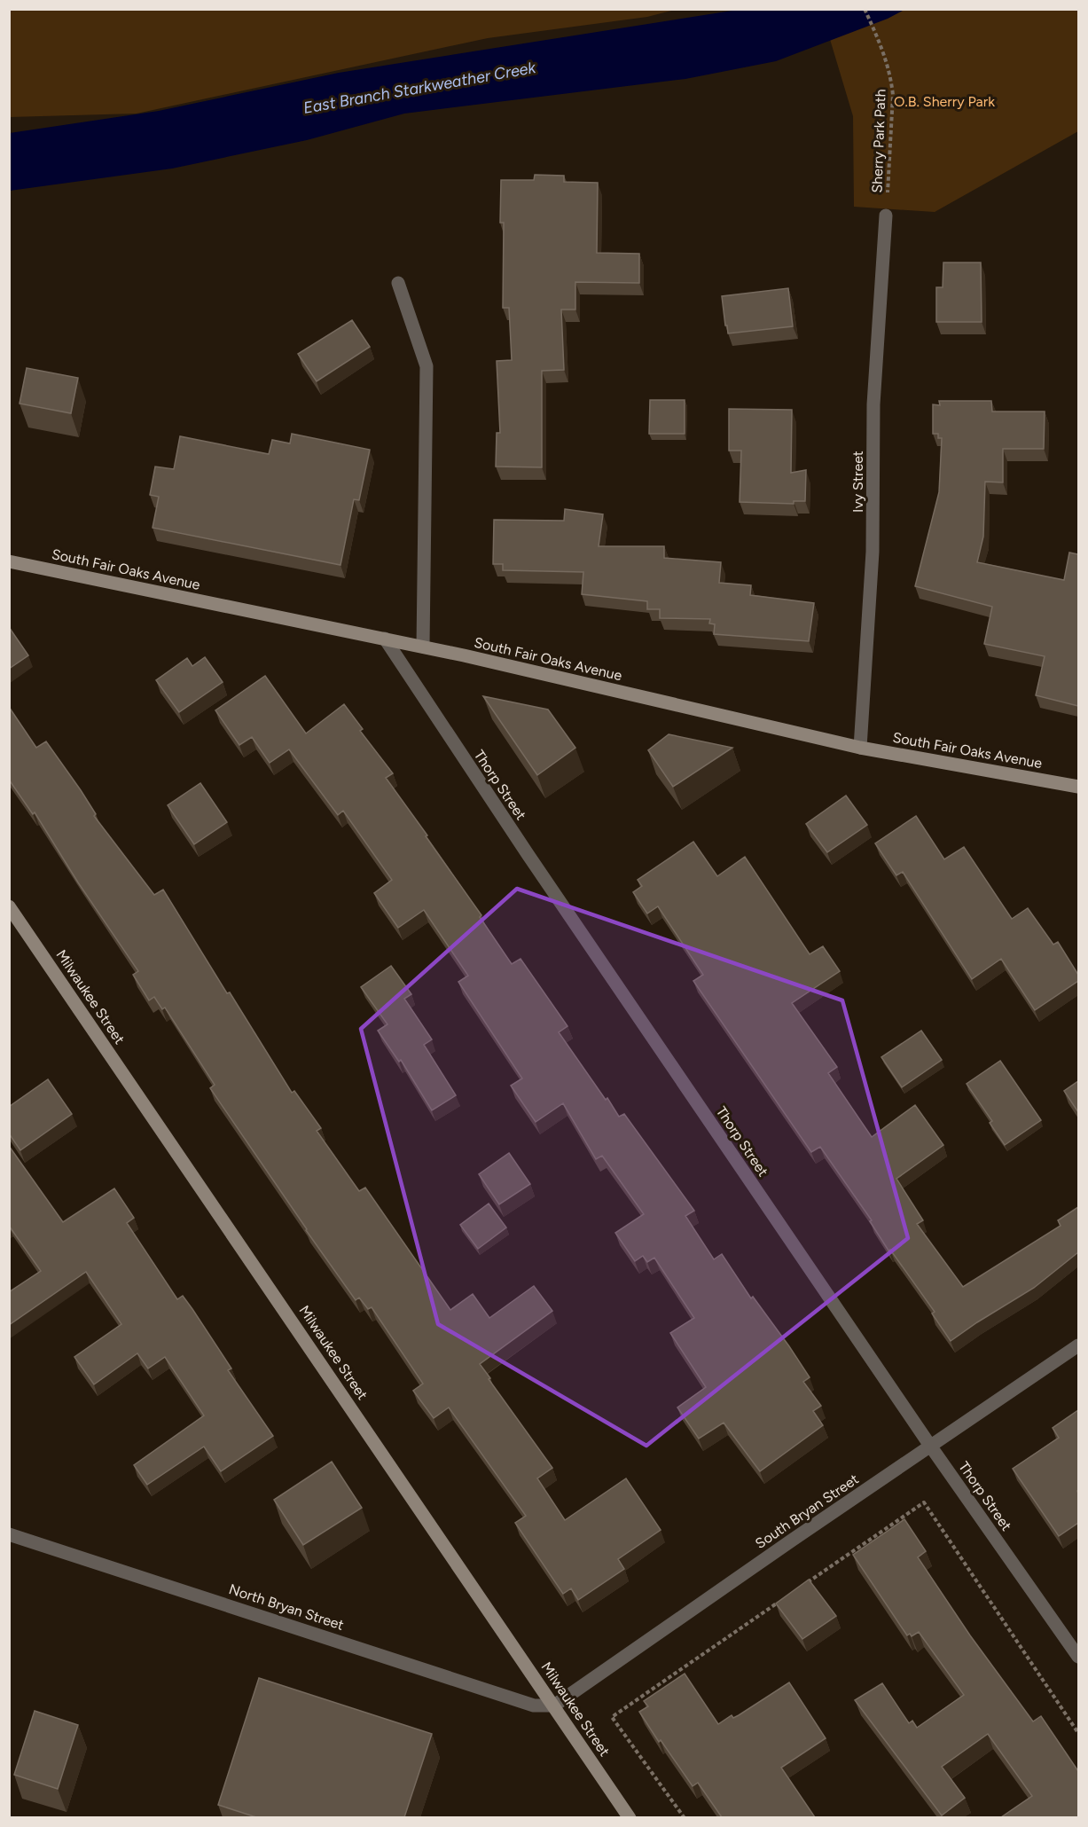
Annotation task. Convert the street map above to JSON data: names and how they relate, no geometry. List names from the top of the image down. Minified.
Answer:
{"streets":{"street":["Ivy Street","South Fair Oaks Avenue","Thorp Street","Milwaukee Street","South Bryan Street","North Bryan Street"],"path":["Sherry Park Path"]},"crossings":[["Sherry Park Path","Ivy Street"],["Ivy Street","South Fair Oaks Avenue"],["South Fair Oaks Avenue","Thorp Street"],["Thorp Street","South Bryan Street"],["Milwaukee Street","South Bryan Street"],["Milwaukee Street","North Bryan Street"],["South Bryan Street","North Bryan Street"]],"water":["East Branch Starkweather Creek"],"parks":["O.B. Sherry Park"]}
